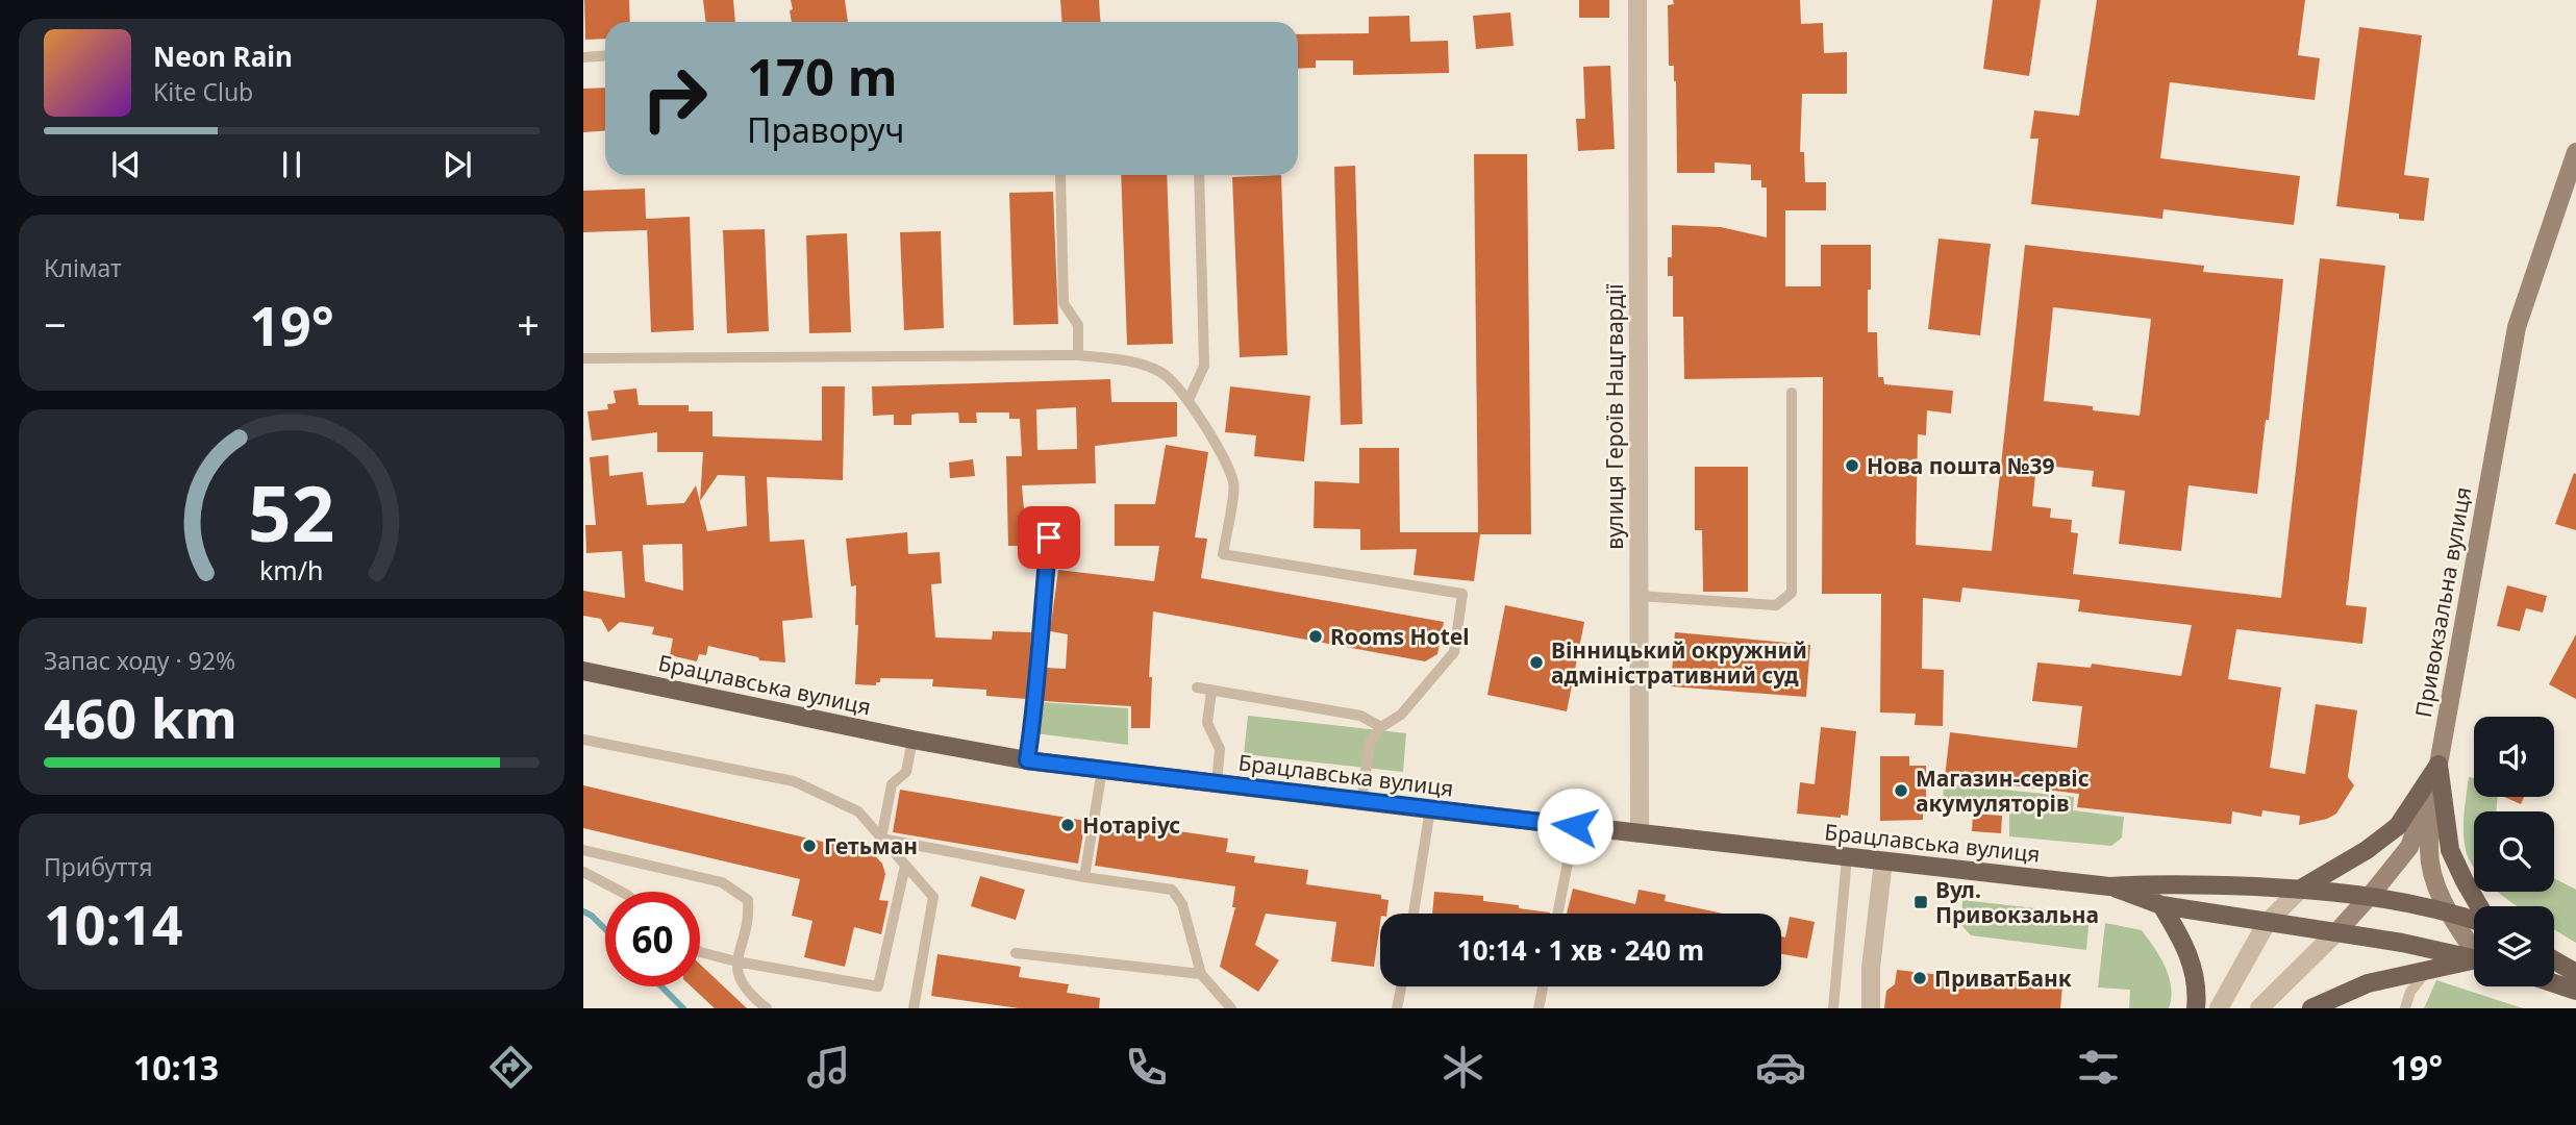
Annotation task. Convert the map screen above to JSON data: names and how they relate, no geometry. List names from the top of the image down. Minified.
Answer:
{"streets":{"main road":["Привокзальна вулиця","Брацлавська вулиця"],"street":["вулиця Героїв Нацгвардії"]},"crossings":[["вулиця Героїв Нацгвардії","Брацлавська вулиця"],["Привокзальна вулиця","Брацлавська вулиця"]],"places":{"other":["Нова пошта №39","Rooms Hotel","Вінницький окружний адміністративний суд","Магазин-сервіс акумуляторів","Нотаріус","Гетьман","ПриватБанк"],"transit":["Вул. Привокзальна"]},"page":{"turn":["170 m","Праворуч"],"song":["Neon Rain","Kite Club"],"tile":["Клімат",["Запас ходу · 92%","460 km"],["Прибуття","10:14"]],"heat":["−","19°","+"],"limit":"60","trip":"10:14 · 1 хв · 240 m","tabs":["10:13","19°"],"gauge":["52","km/h"]}}
